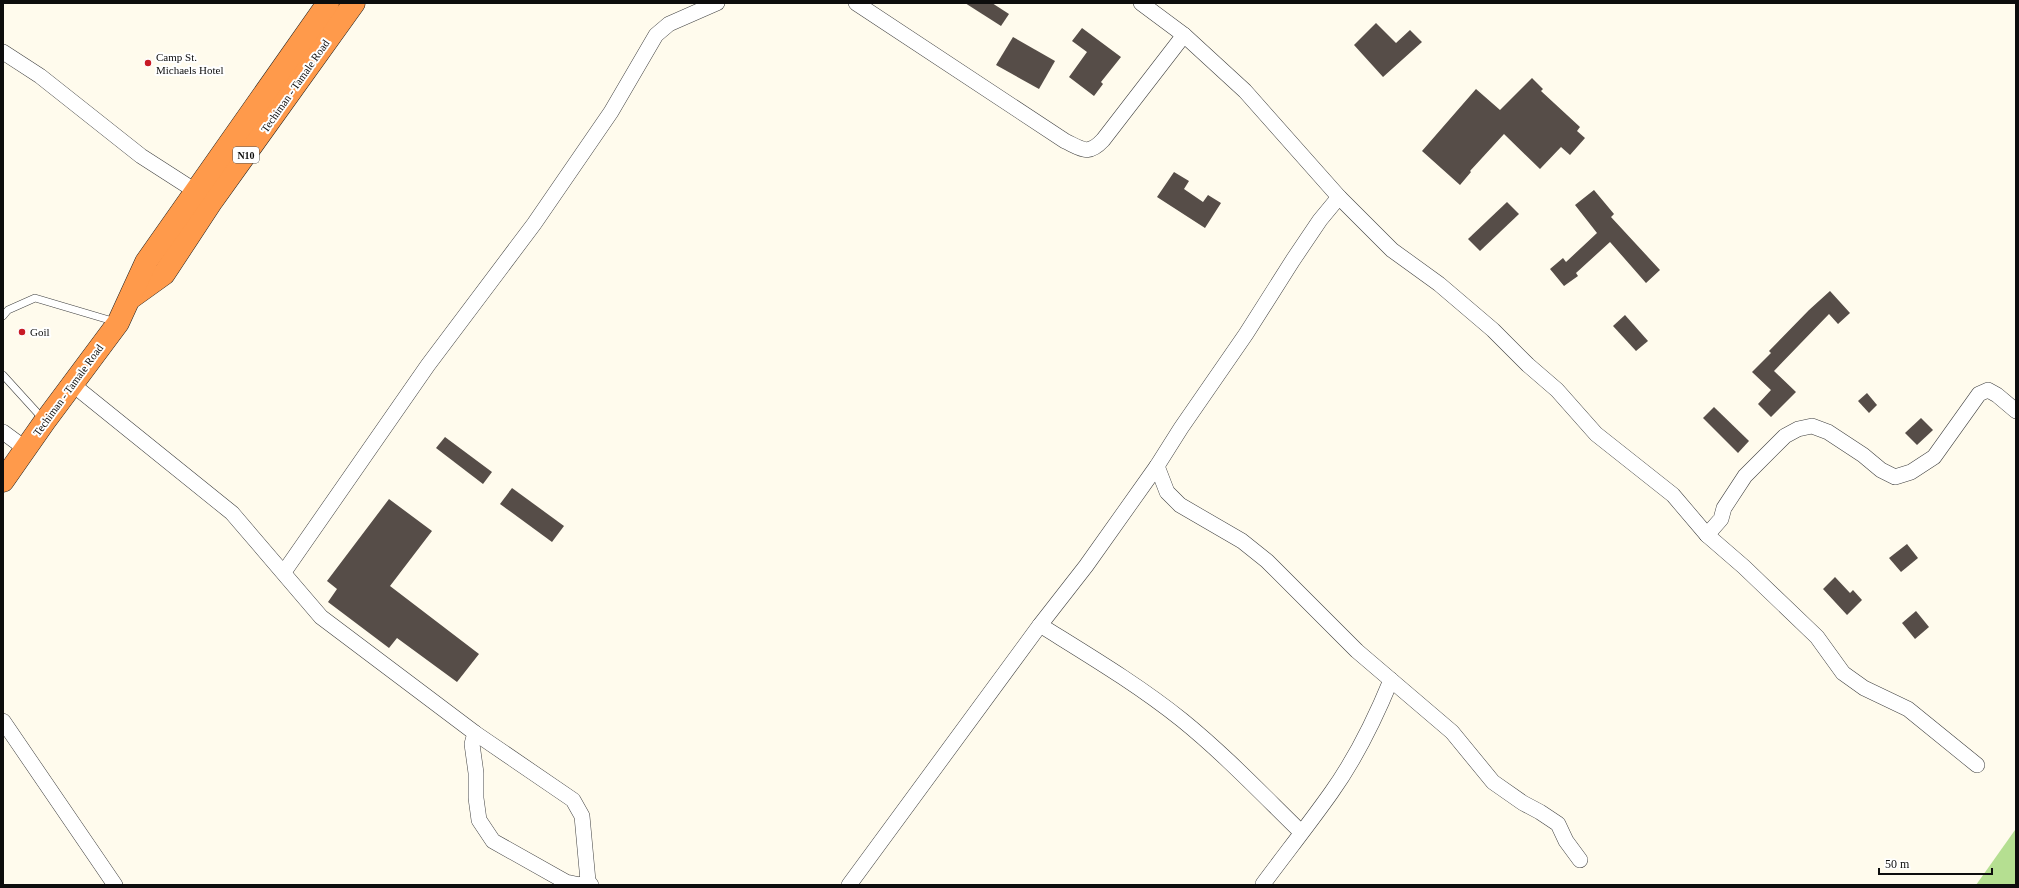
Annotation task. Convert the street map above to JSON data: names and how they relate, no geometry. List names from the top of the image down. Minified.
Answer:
{"streets":{"highway":["Techiman - Tamale Road","N10"]},"places":["Camp St. Michaels Hotel","Goil"],"scale_bar":"50 m"}
